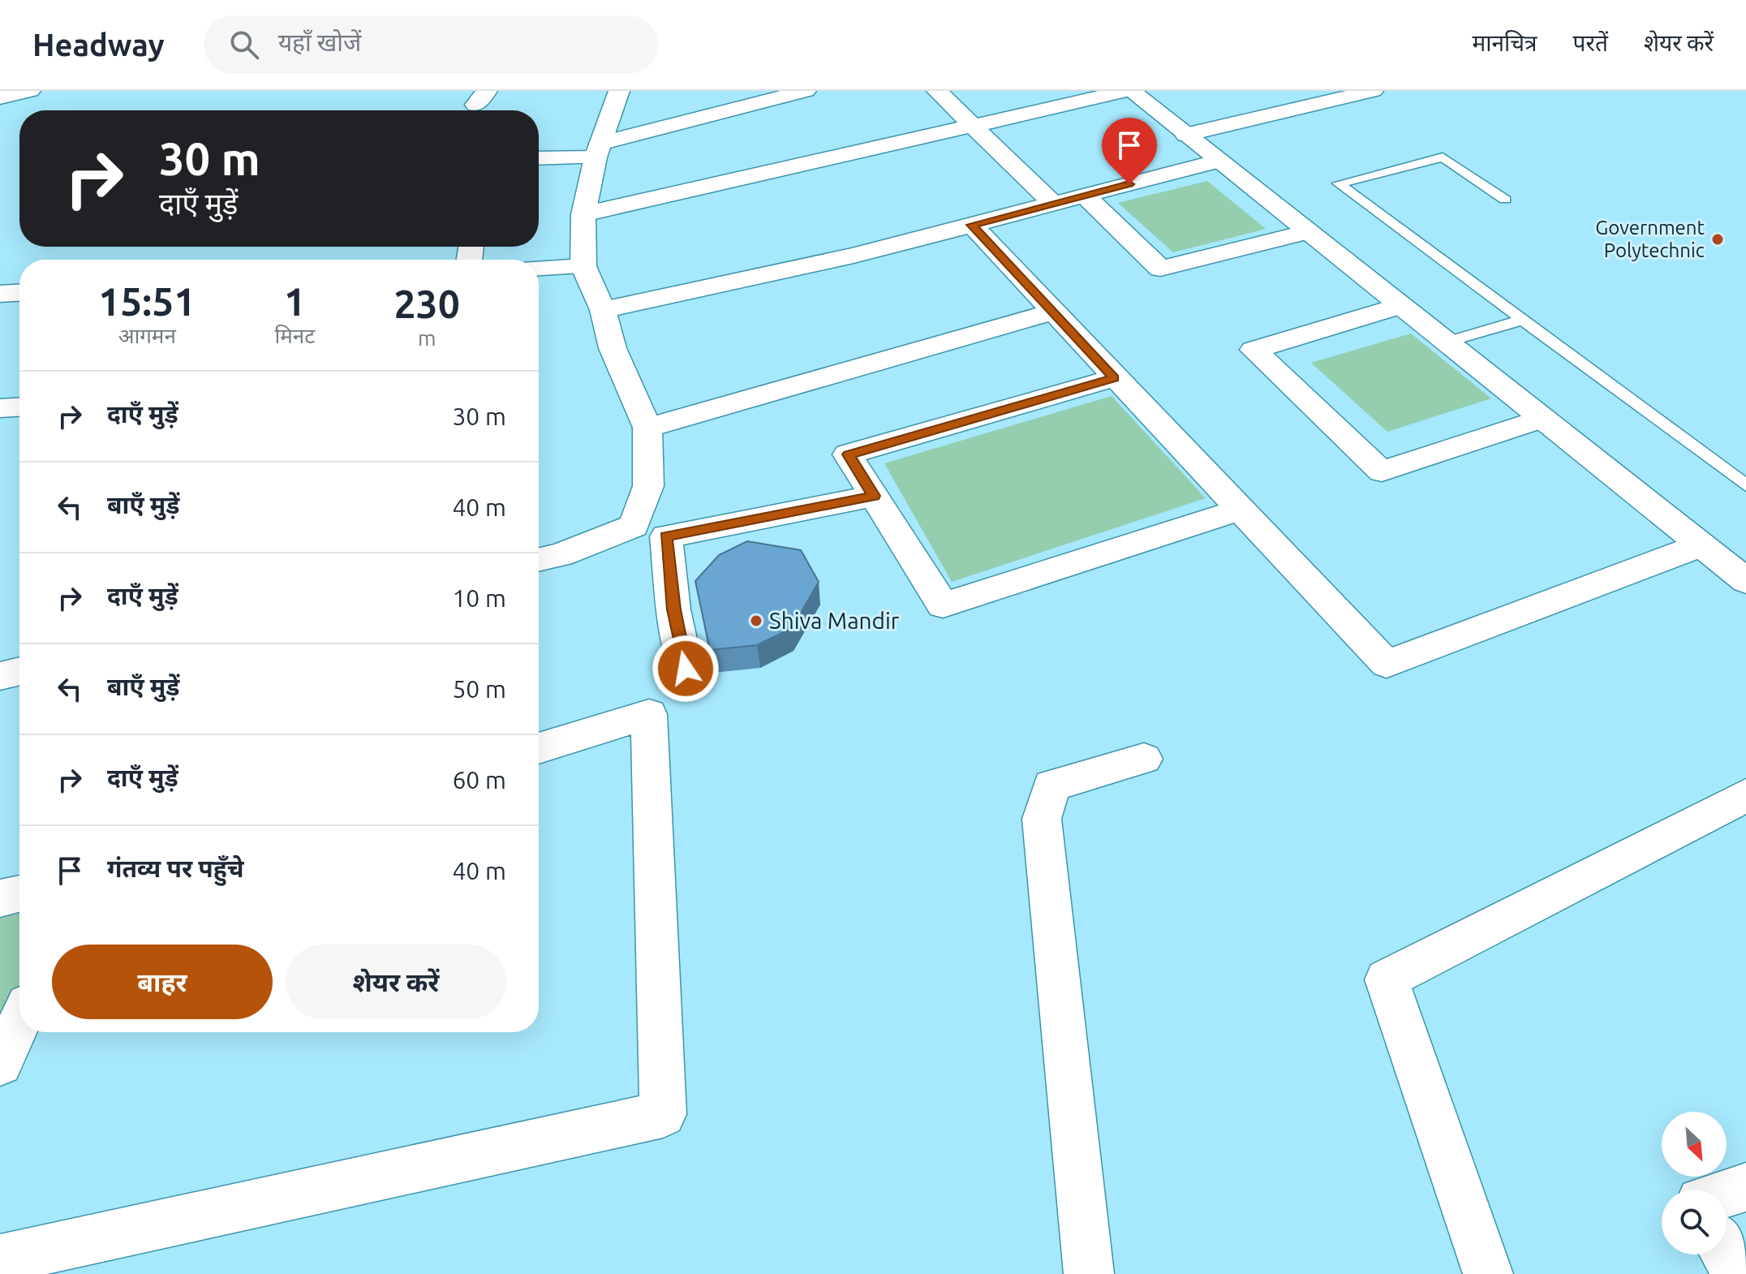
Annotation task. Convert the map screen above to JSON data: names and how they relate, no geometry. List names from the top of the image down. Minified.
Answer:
{"places":["Government Polytechnic","Shiva Mandir"],"north":"bottom right","page":{"header":"Headway","search":"यहाँ खोजें","nav":["मानचित्र","परतें","शेयर करें"],"turn":["30 m","दाएँ मुड़ें"],"eta":["15:51","आगमन","1","मिनट","230","m"],"list":[{"name":"दाएँ मुड़ें","value":"30 m"},{"name":"बाएँ मुड़ें","value":"40 m"},{"name":"दाएँ मुड़ें","value":"10 m"},{"name":"बाएँ मुड़ें","value":"50 m"},{"name":"दाएँ मुड़ें","value":"60 m"},{"name":"गंतव्य पर पहुँचे","value":"40 m"}],"buttons":["बाहर","शेयर करें"]}}
